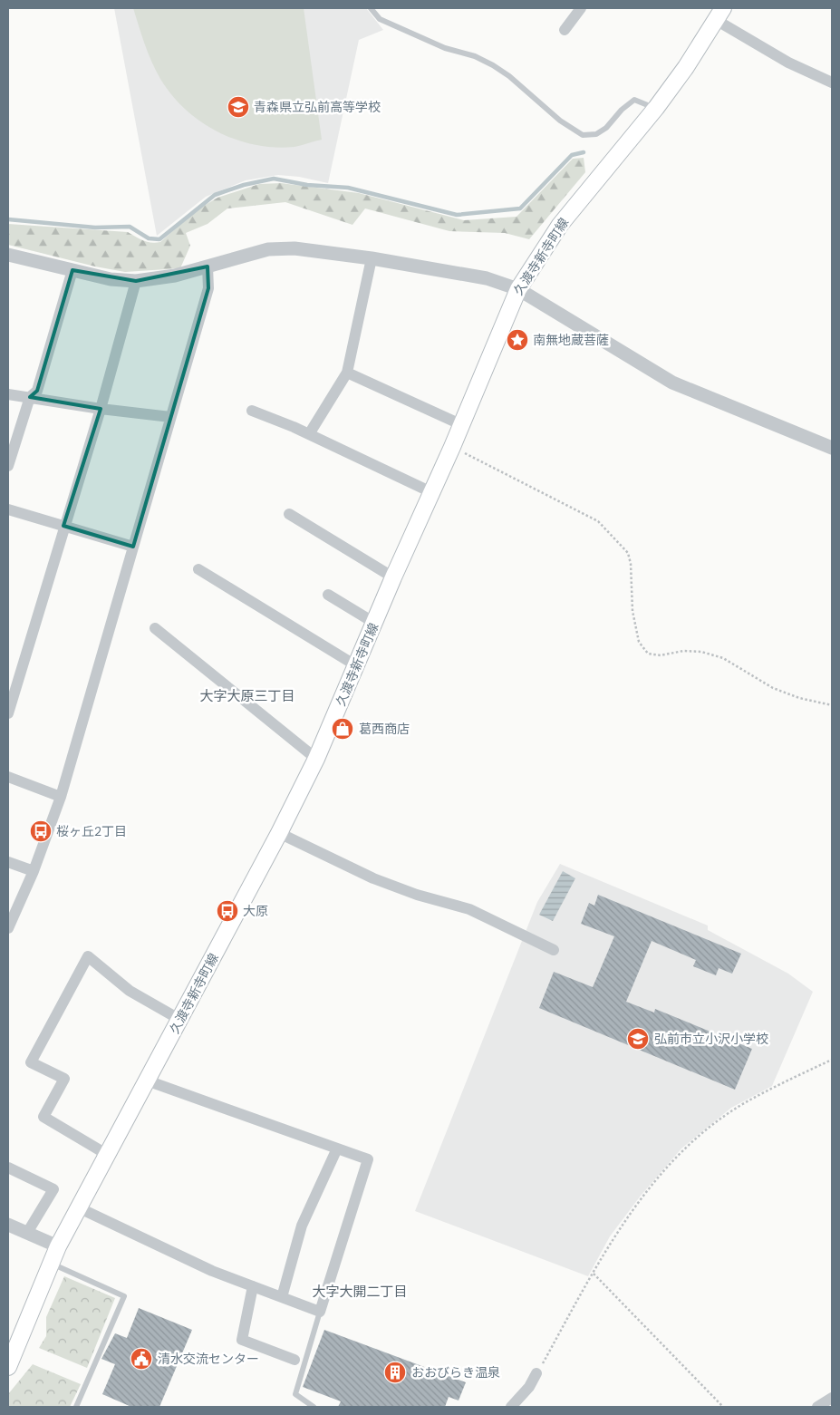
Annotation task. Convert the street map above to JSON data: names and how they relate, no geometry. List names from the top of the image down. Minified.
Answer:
{"streets":{"main road":["久渡寺新寺町線"]},"districts":["大字大原三丁目","大字大開二丁目"],"places":{"school or university":["青森県立弘前高等学校","弘前市立小沢小学校"],"place":["南無地蔵菩薩"],"shop":["葛西商店"],"bus stop":["桜ヶ丘2丁目","大原"],"public building":["清水交流センター"],"building":["おおびらき温泉"]}}
